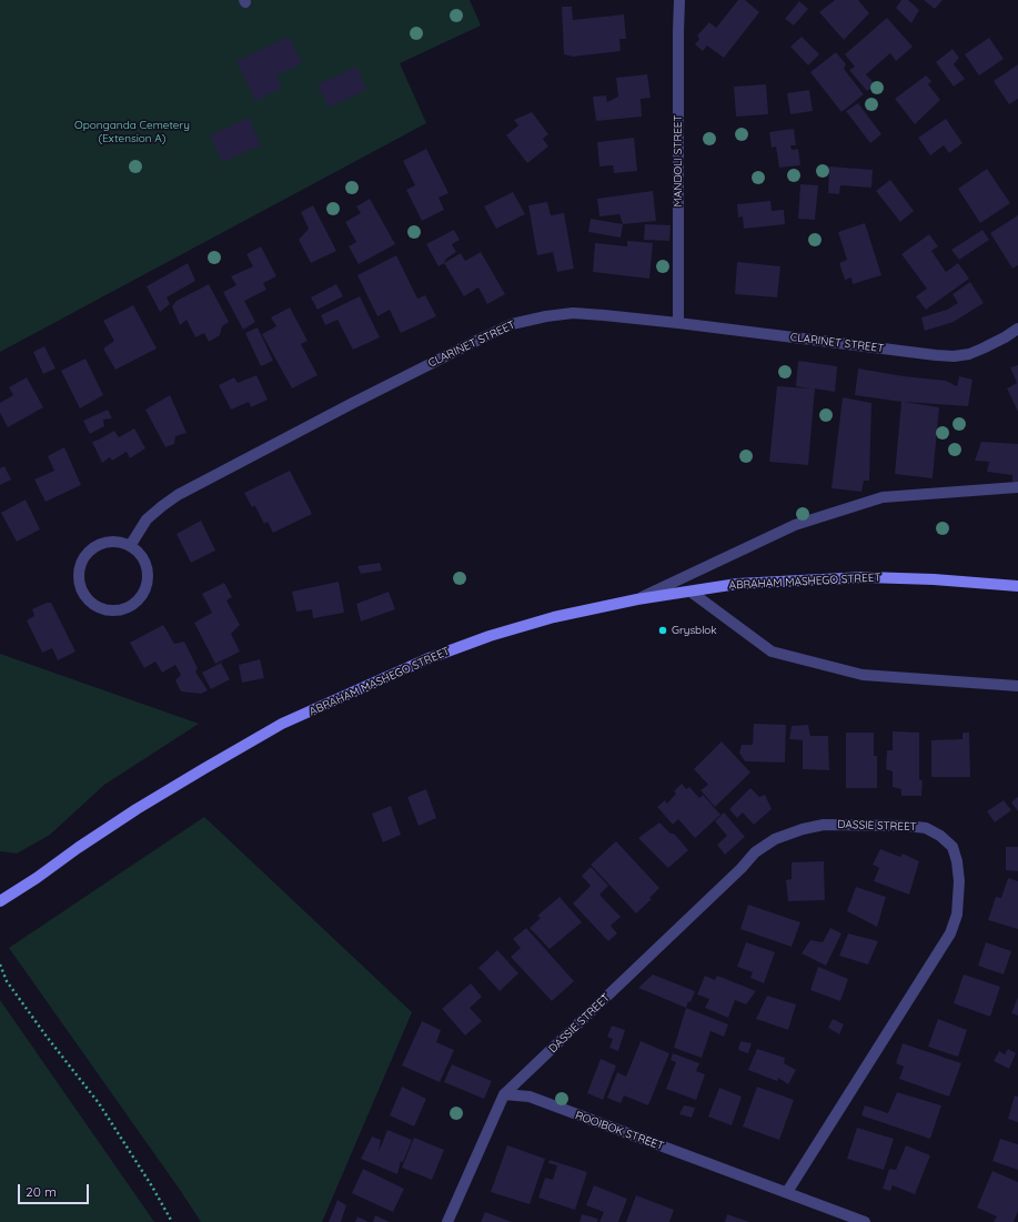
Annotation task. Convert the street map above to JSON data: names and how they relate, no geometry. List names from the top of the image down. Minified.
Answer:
{"streets":{"main road":["ABRAHAM MASHEGO STREET"],"street":["MANDOLI STREET","CLARINET STREET","DASSIE STREET","ROOIBOK STREET"]},"crossings":[["MANDOLI STREET","CLARINET STREET"],["DASSIE STREET","ROOIBOK STREET"]],"parks":["Oponganda Cemetery (Extension A)"],"places":["Grysblok"],"scale_bar":"20 m"}
